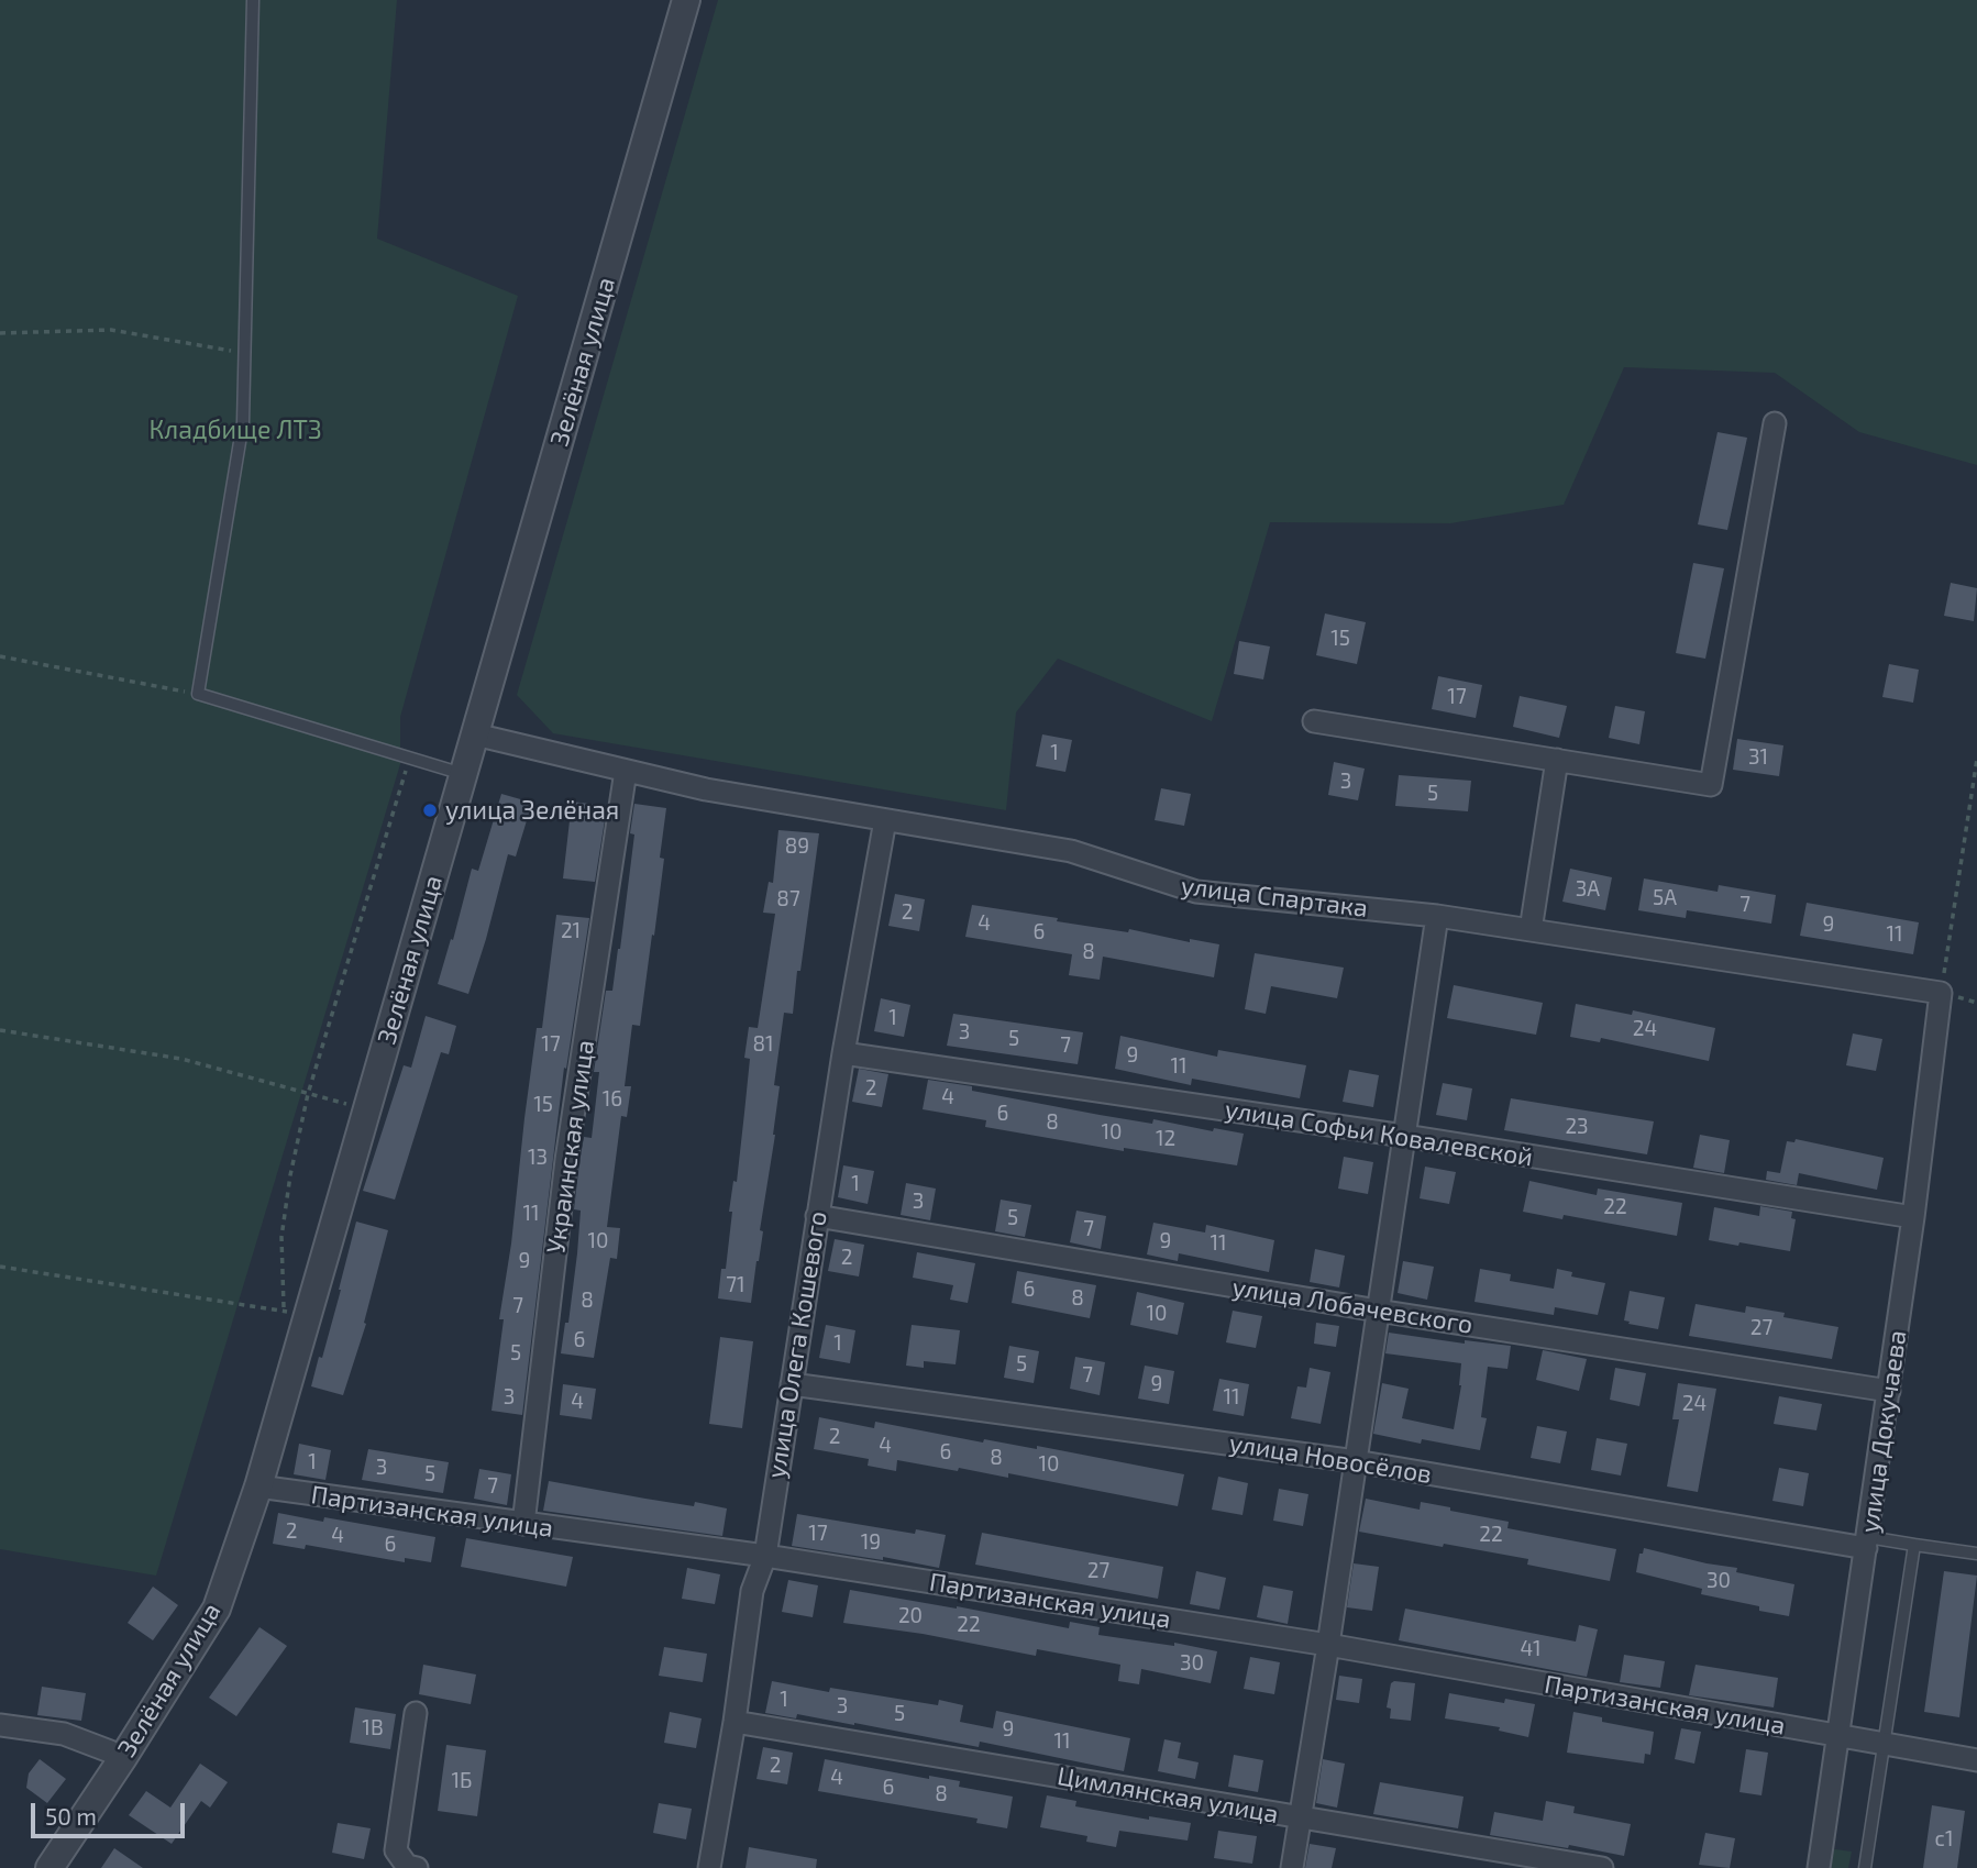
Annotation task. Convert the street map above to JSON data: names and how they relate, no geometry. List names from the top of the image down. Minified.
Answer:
{"streets":{"street":["Зелёная улица","улица Спартака","улица Софьи Ковалевской","Украинская улица","улица Лобачевского","улица Олега Кошевого","улица Докучаева","улица Новосёлов","Партизанская улица","Цимлянская улица"]},"crossings":[["Зелёная улица","улица Спартака"],["Зелёная улица","Партизанская улица"],["улица Спартака","Украинская улица"],["улица Спартака","улица Олега Кошевого"],["улица Спартака","улица Докучаева"],["улица Софьи Ковалевской","улица Олега Кошевого"],["улица Софьи Ковалевской","улица Докучаева"],["Украинская улица","Партизанская улица"],["улица Лобачевского","улица Олега Кошевого"],["улица Лобачевского","улица Докучаева"],["улица Олега Кошевого","улица Новосёлов"],["улица Олега Кошевого","Партизанская улица"],["улица Олега Кошевого","Цимлянская улица"],["улица Докучаева","улица Новосёлов"],["улица Докучаева","Партизанская улица"]],"parks":["Кладбище ЛТЗ"],"places":["улица Зелёная"],"house_numbers":["15","17","1","31","3","5","89","3А","5А","87","7","2","4","9","21","6","11","8","1","24","3","5","17","81","7","9","11","2","4","16","15","6","8","23","10","12","13","1","3","22","11","5","7","10","9","11","2","9","71","6","8","8","7","10","27","6","1","5","5","7","9","3","11","4","24","2","4","6","8","1","10","3","5","7","2","17","22","4","19","6","27","30","20","22","41","30","1","3","5","1В","9","11","2","4","1Б","6","8","с1"],"scale_bar":"50 m"}
